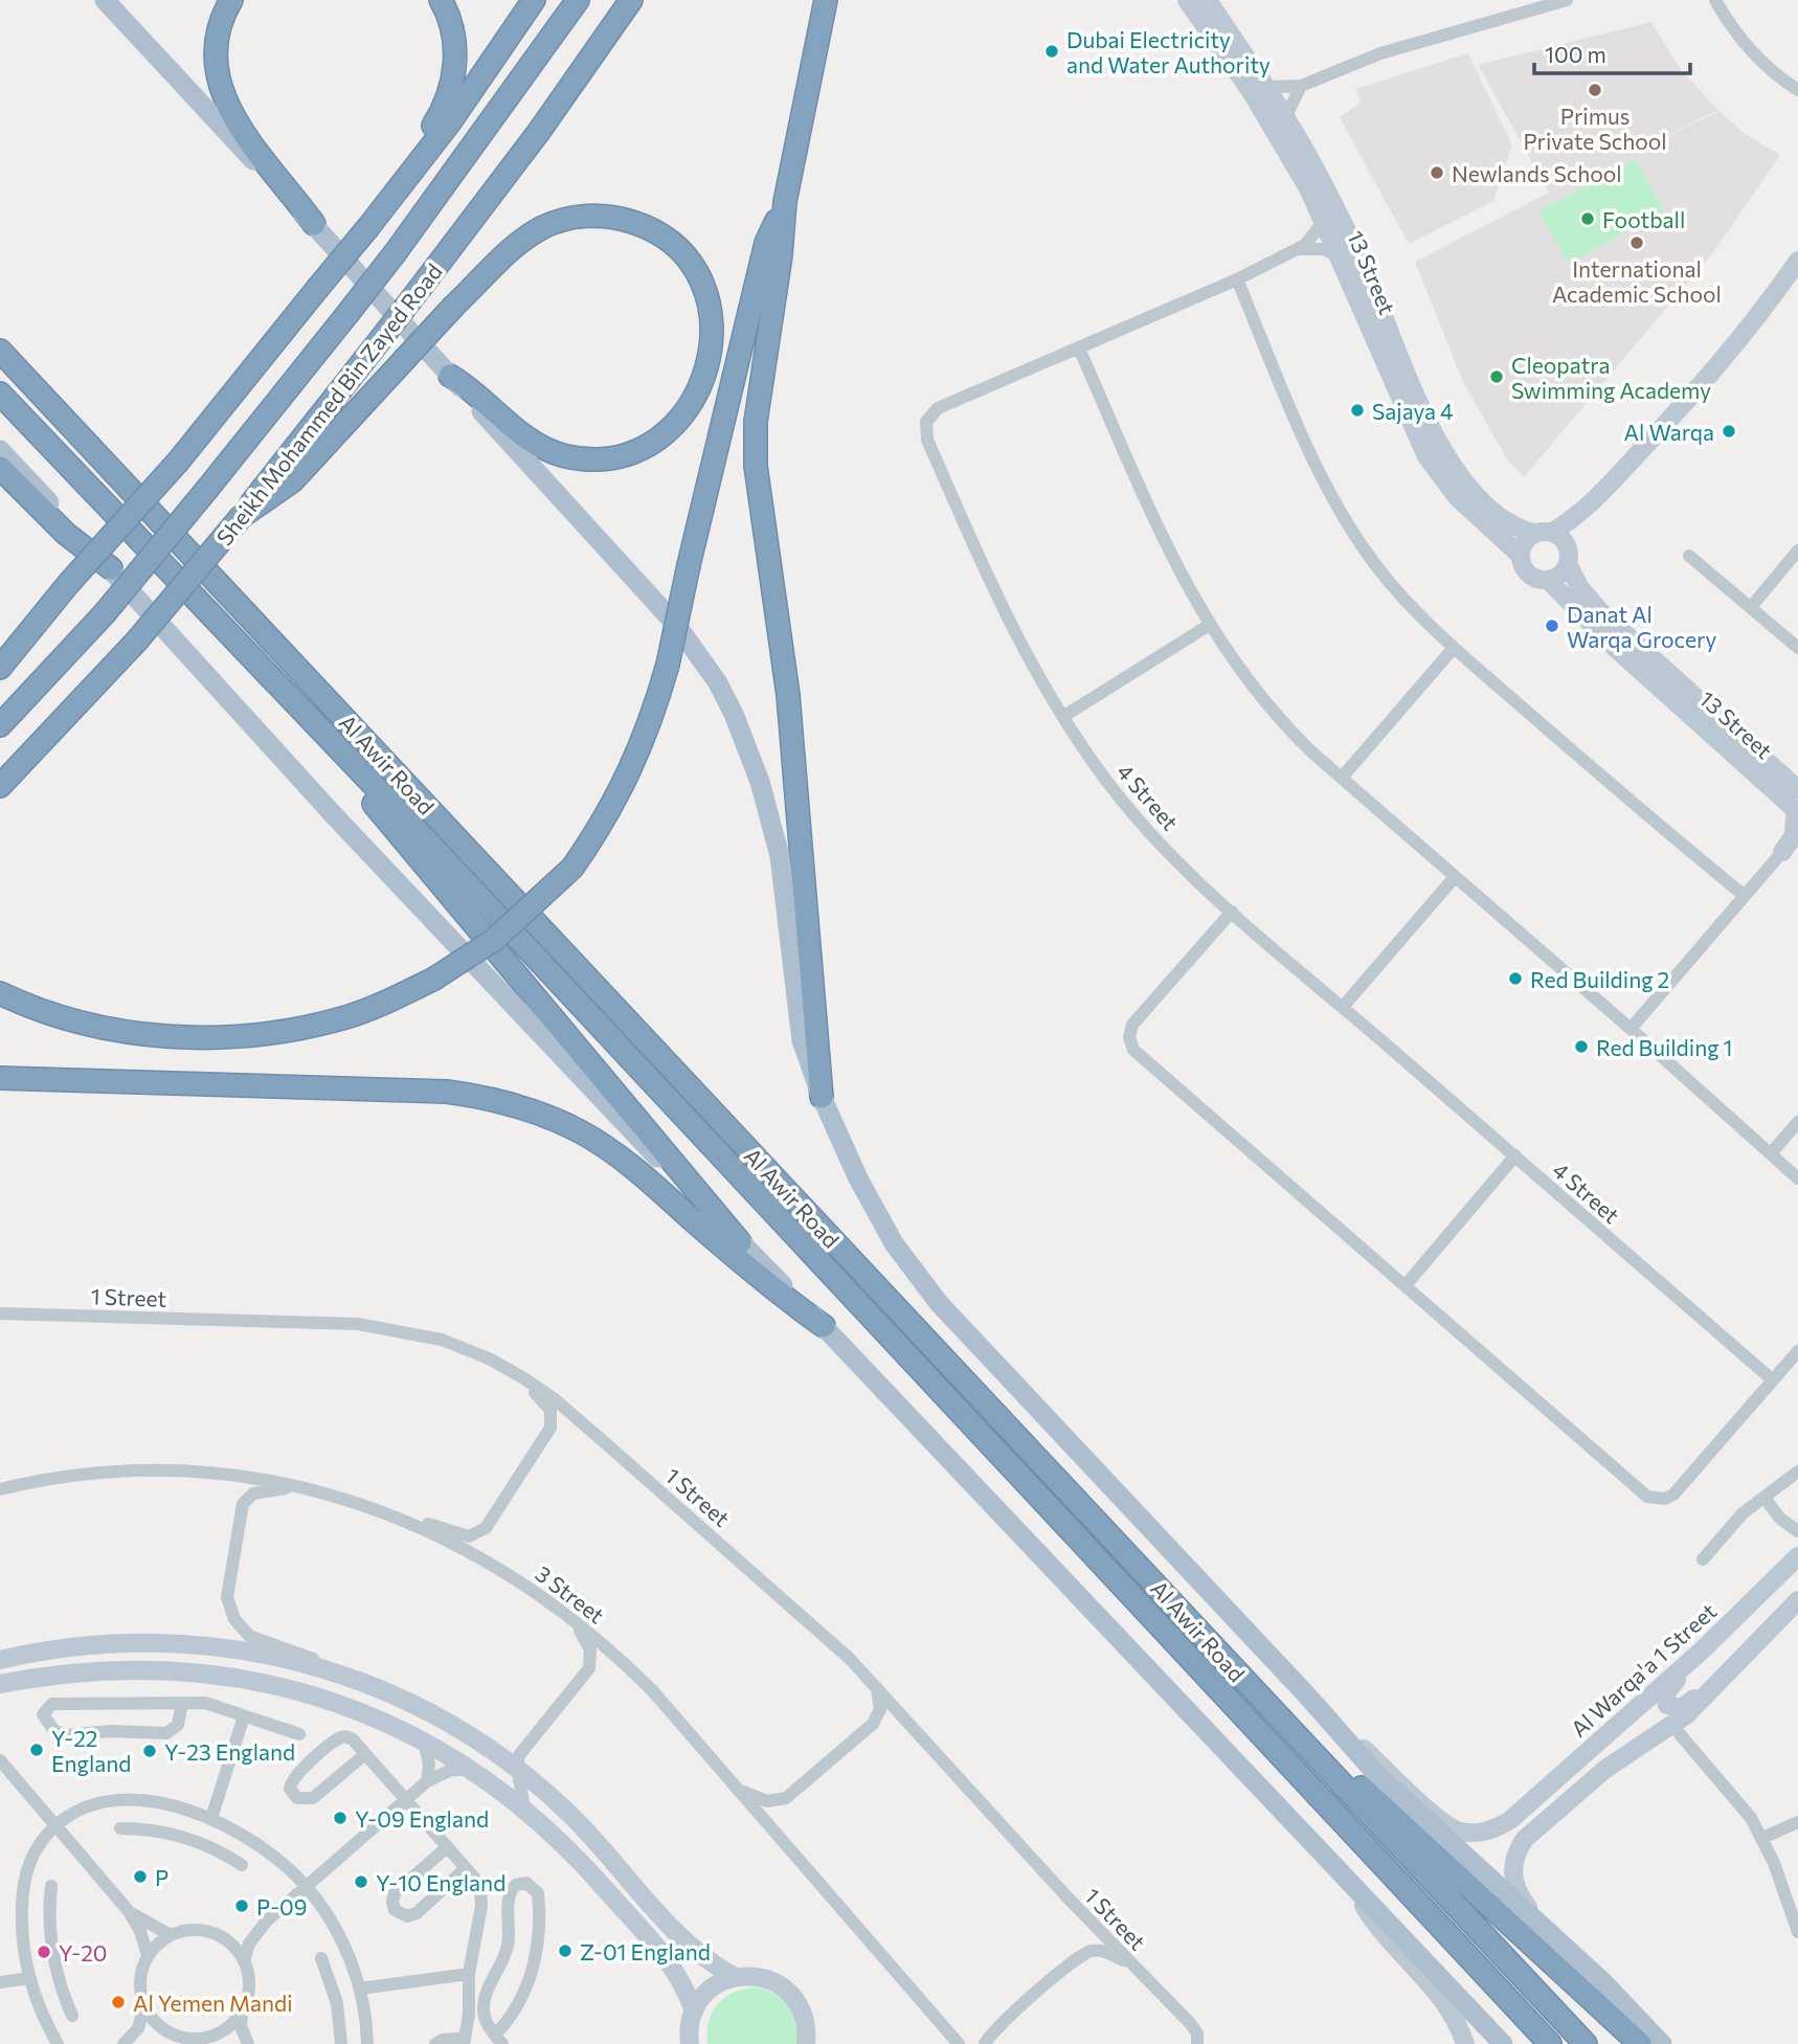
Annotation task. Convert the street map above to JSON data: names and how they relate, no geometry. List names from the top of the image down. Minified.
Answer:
{"streets":{"highway":["Sheikh Mohammed Bin Zayed Road","Al Awir Road"],"street":["13 Street","4 Street","1 Street","3 Street","Al Warqa'a 1 Street"]},"crossings":[["13 Street","4 Street"]],"places":["Dubai Electricity and Water Authority","Primus Private School","Newlands School","Football","International Academic School","Cleopatra Swimming Academy","Sajaya 4","Al Warqa","Danat Al Warqa Grocery","Red Building 2","Red Building 1","Y-22 England","Y-23 England","Y-09 England","P","Y-10 England","P-09","Z-01 England","Y-20","Al Yemen Mandi"],"scale_bar":"100 m"}
